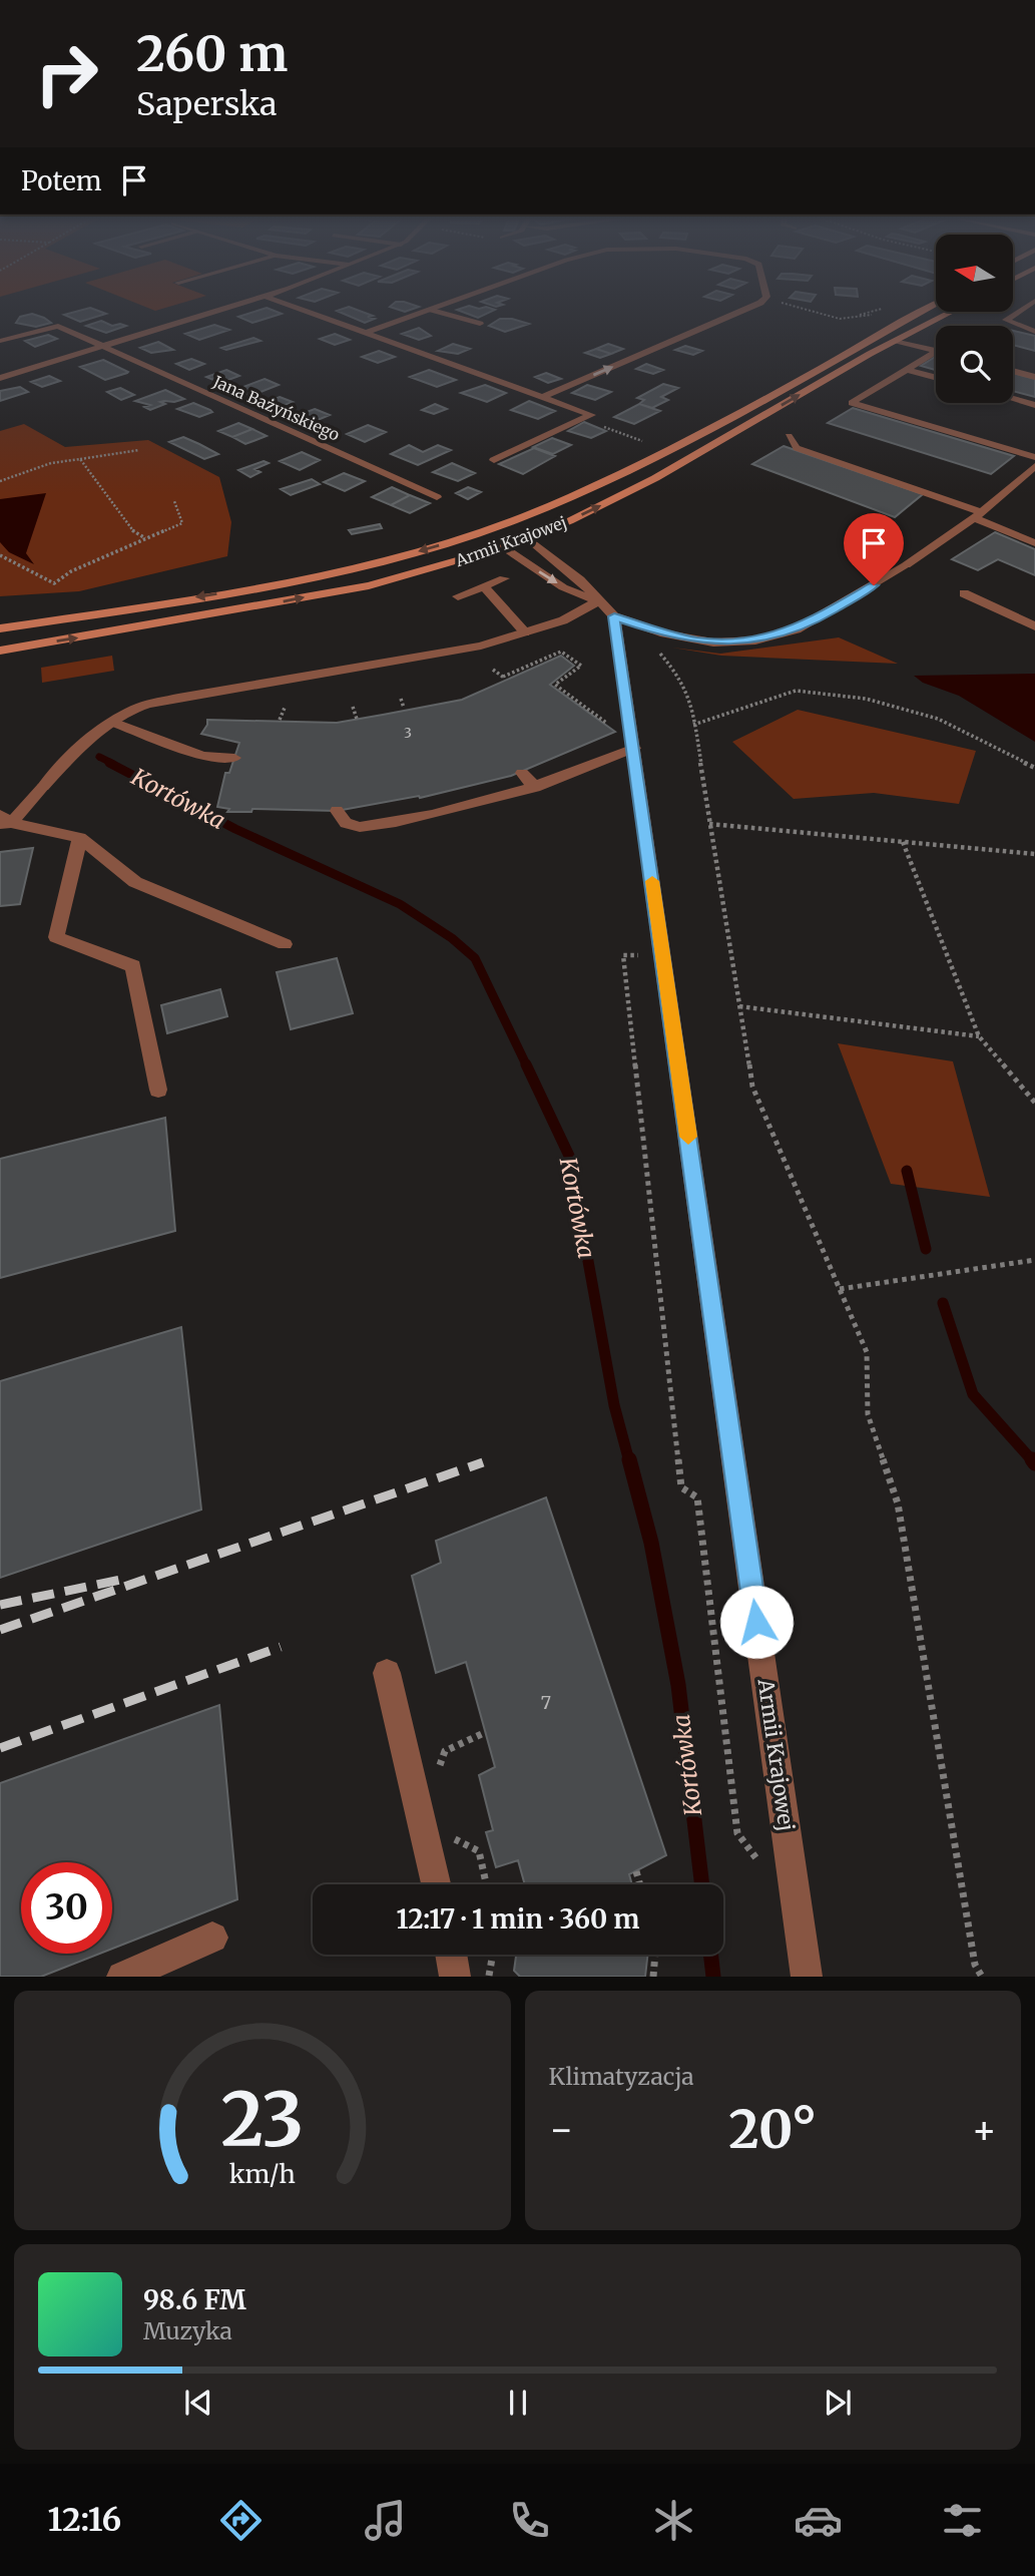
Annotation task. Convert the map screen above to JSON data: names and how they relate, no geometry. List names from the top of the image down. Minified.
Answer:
{"streets":{"main road":["Armii Krajowej"],"street":["Jana Bażyńskiego"]},"water":["Kortówka"],"house_numbers":["3","7"],"north":"left","page":{"turn":["260 m","Saperska"],"then":"Potem","limit":"30","trip":"12:17 · 1 min · 360 m","tile":"Klimatyzacja","heat":["−","20°","+"],"song":["98.6 FM","Muzyka"],"tabs":"12:16","gauge":["23","km/h"]}}
